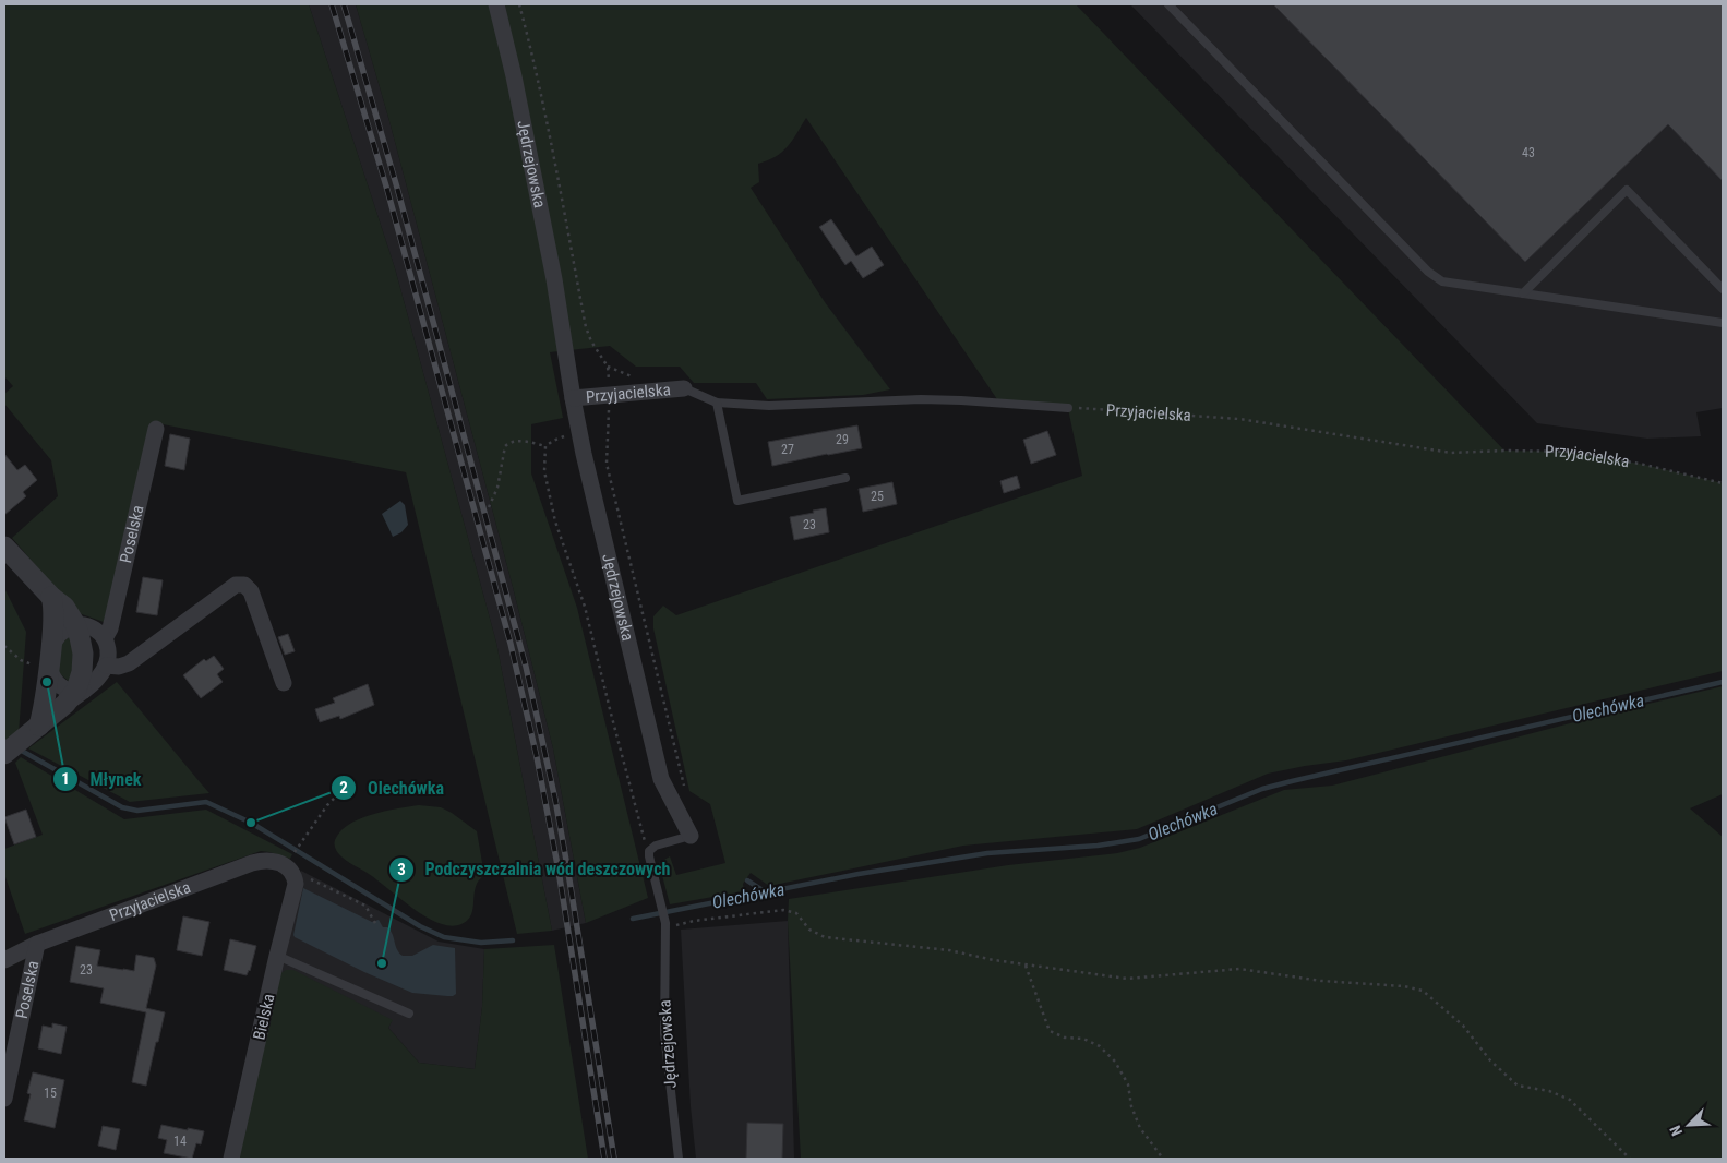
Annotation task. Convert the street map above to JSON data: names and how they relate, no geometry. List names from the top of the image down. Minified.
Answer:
{"streets":{"street":["Jędrzejowska","Przyjacielska","Poselska","Bielska"]},"crossings":[["Jędrzejowska","Przyjacielska"],["Przyjacielska","Poselska"],["Przyjacielska","Bielska"]],"water":["Olechówka"],"places":["Młynek","Olechówka","Podczyszczalnia wód deszczowych"],"house_numbers":["43","29","27","25","23","23","15","14"],"north":"bottom left"}
